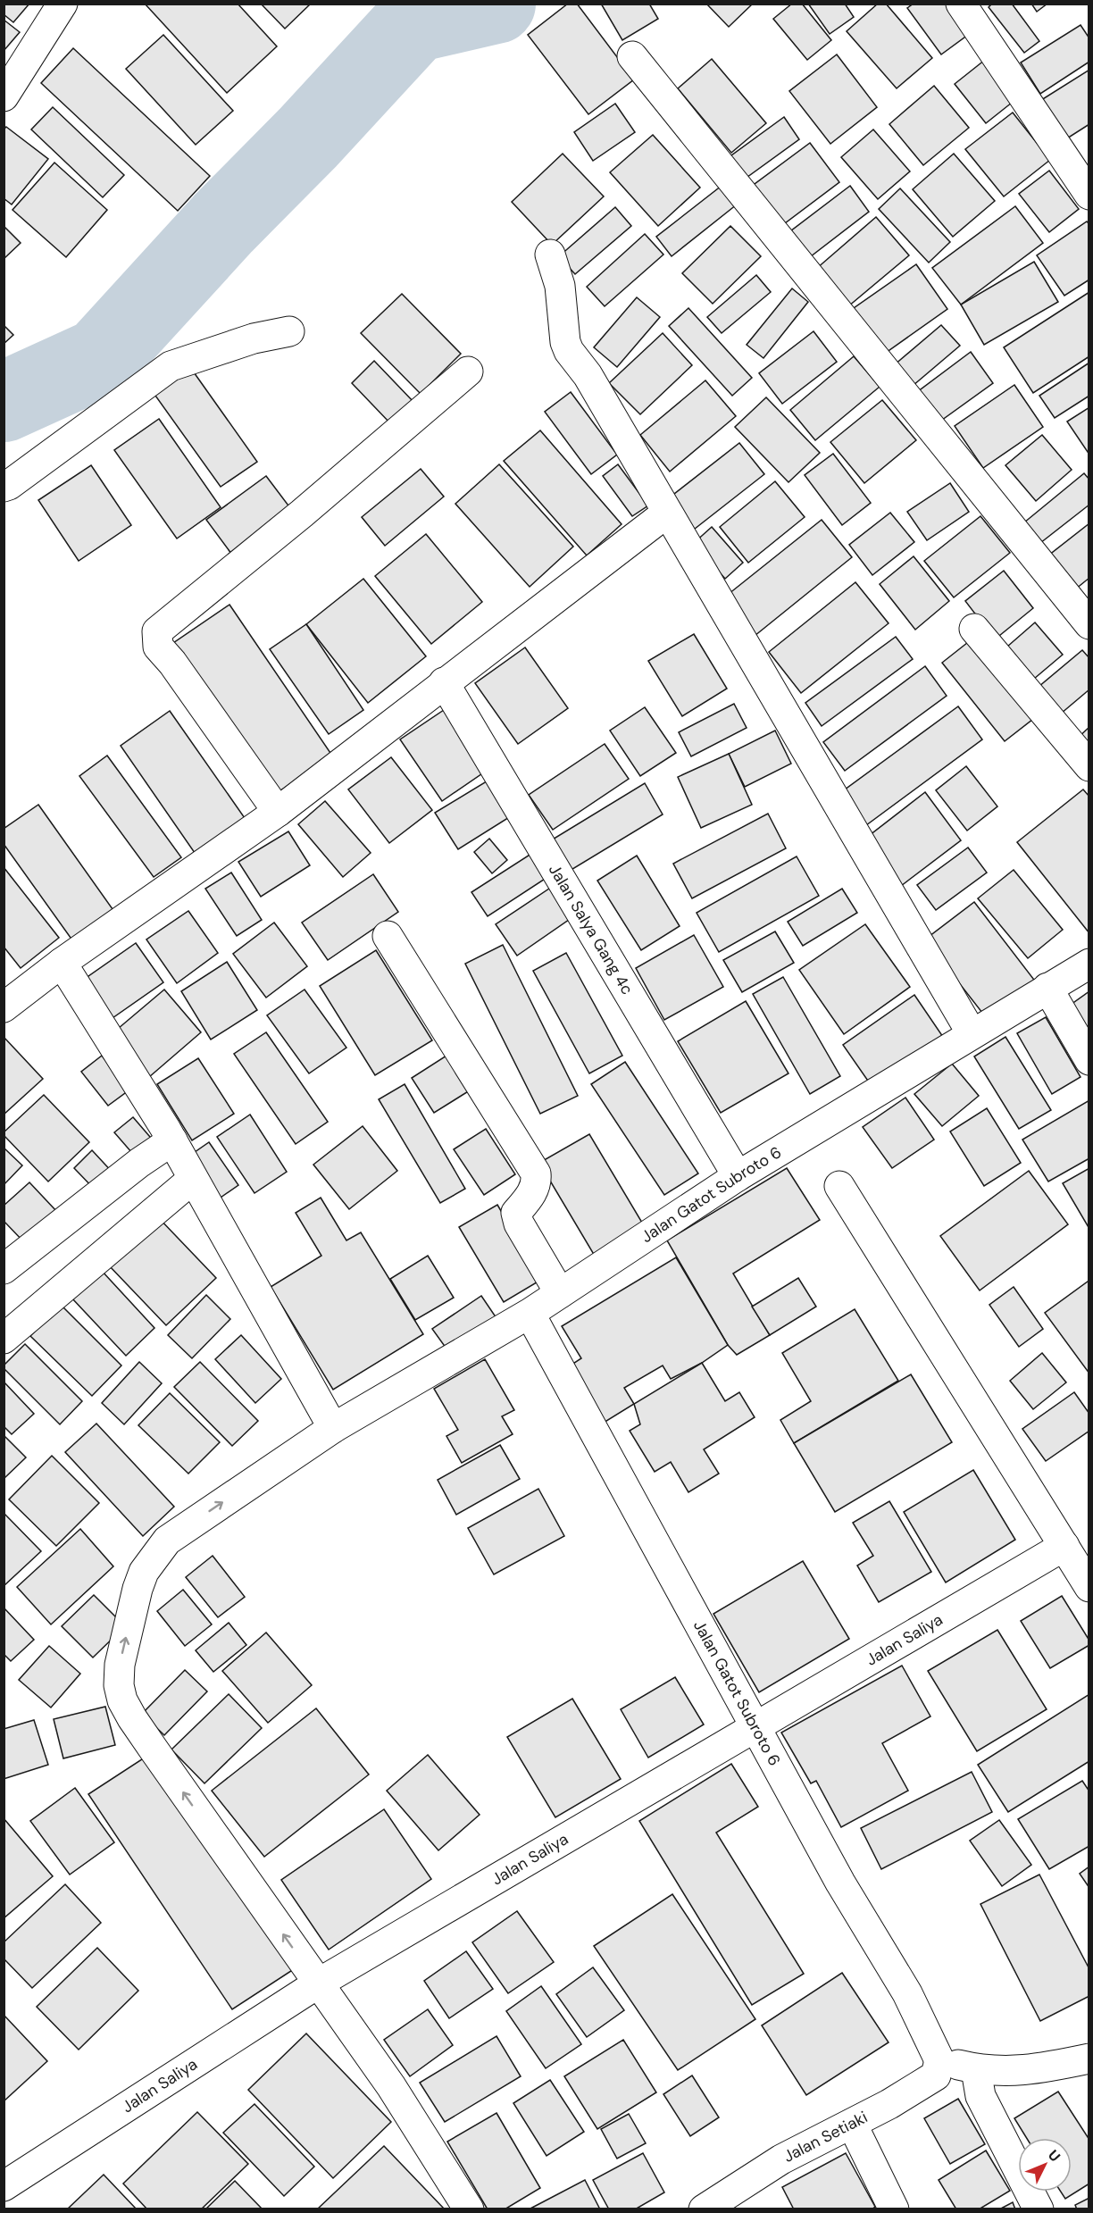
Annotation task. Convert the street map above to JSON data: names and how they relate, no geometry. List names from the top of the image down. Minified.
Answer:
{"streets":{"street":["Jalan Salya Gang 4c","Jalan Gatot Subroto 6","Jalan Saliya","Jalan Setiaki"]},"crossings":[["Jalan Salya Gang 4c","Jalan Gatot Subroto 6"],["Jalan Gatot Subroto 6","Jalan Saliya"],["Jalan Gatot Subroto 6","Jalan Setiaki"]],"north":"top right"}
